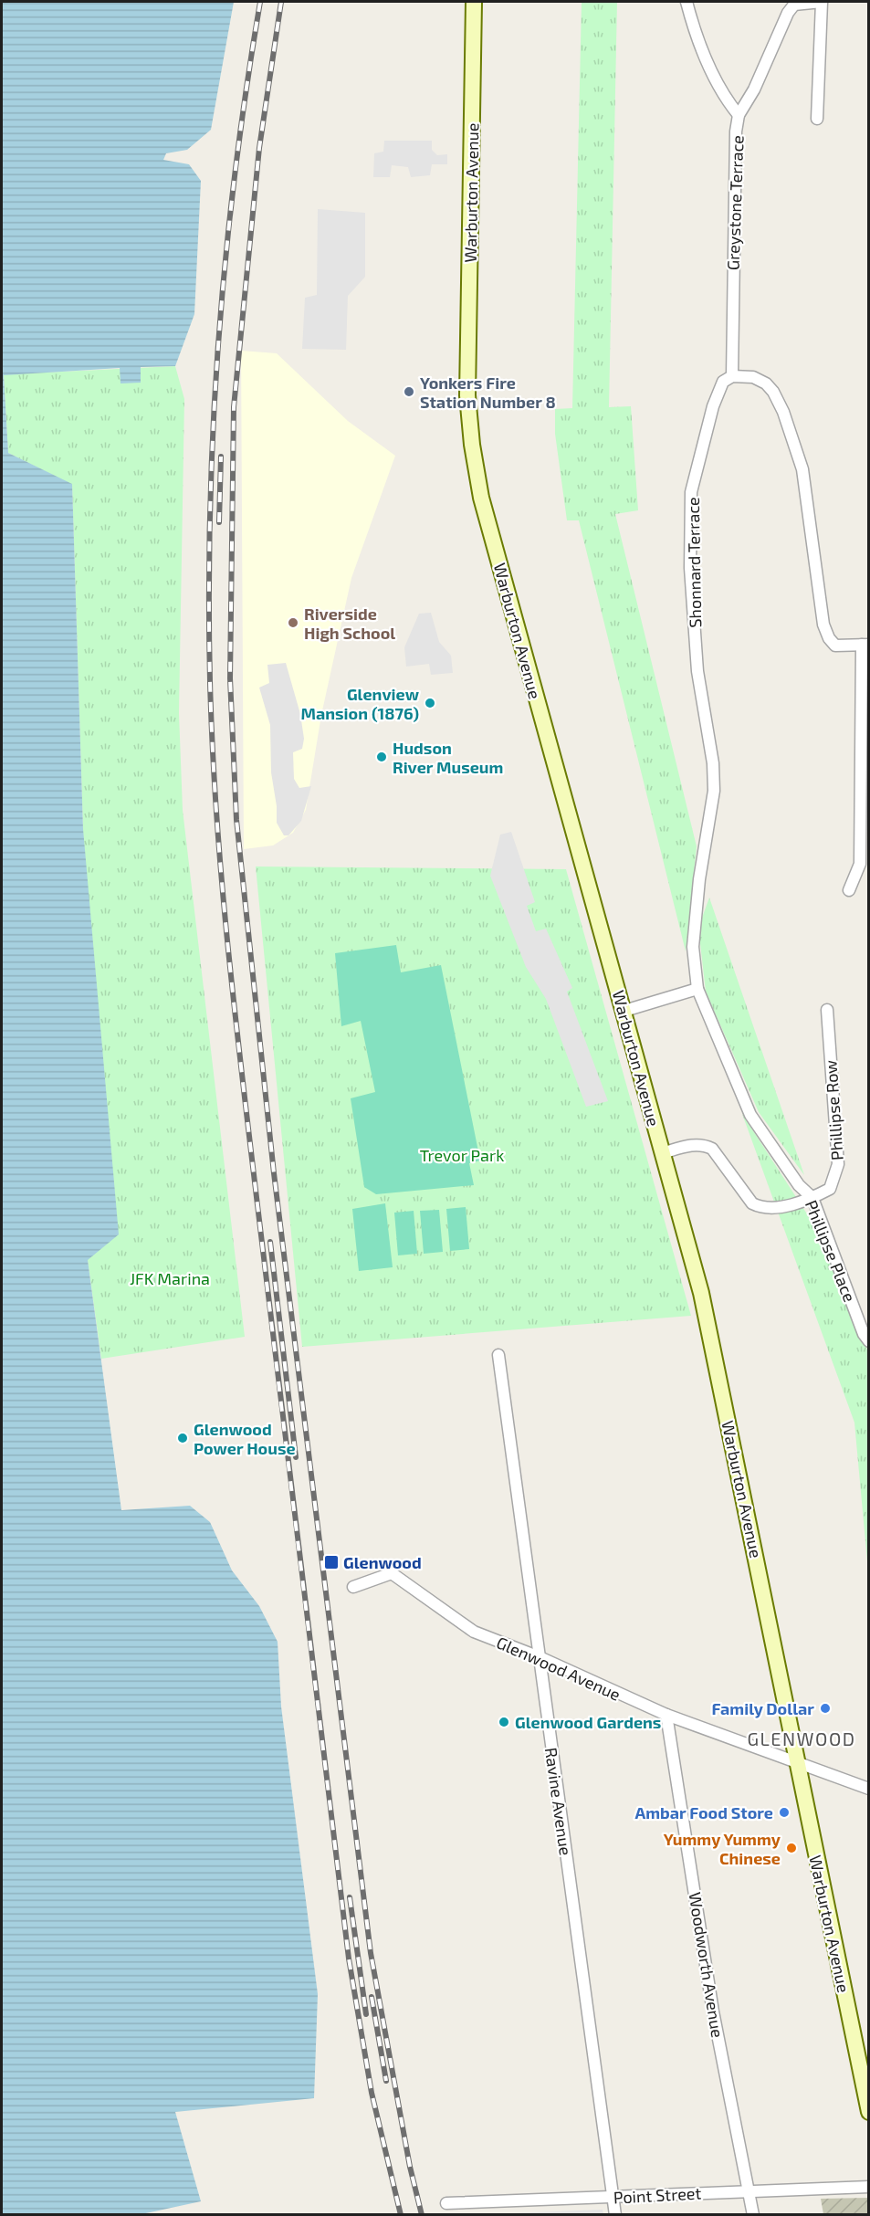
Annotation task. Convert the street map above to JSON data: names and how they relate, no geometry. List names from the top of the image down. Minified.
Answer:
{"streets":{"street":["Warburton Avenue","Greystone Terrace","Shonnard Terrace","Phillipse Row","Phillipse Place","Glenwood Avenue","Ravine Avenue","Woodworth Avenue","Point Street"]},"crossings":[["Warburton Avenue","Glenwood Avenue"],["Greystone Terrace","Shonnard Terrace"],["Shonnard Terrace","Phillipse Place"],["Phillipse Row","Phillipse Place"],["Glenwood Avenue","Ravine Avenue"],["Glenwood Avenue","Woodworth Avenue"],["Ravine Avenue","Point Street"],["Woodworth Avenue","Point Street"]],"districts":["GLENWOOD"],"parks":["Trevor Park","JFK Marina"],"places":{"other":["Yonkers Fire Station Number 8","Riverside High School","Glenview Mansion (1876)","Hudson River Museum","Glenwood Power House","Family Dollar","Glenwood Gardens","Ambar Food Store","Yummy Yummy Chinese"],"transit":["Glenwood"]}}
